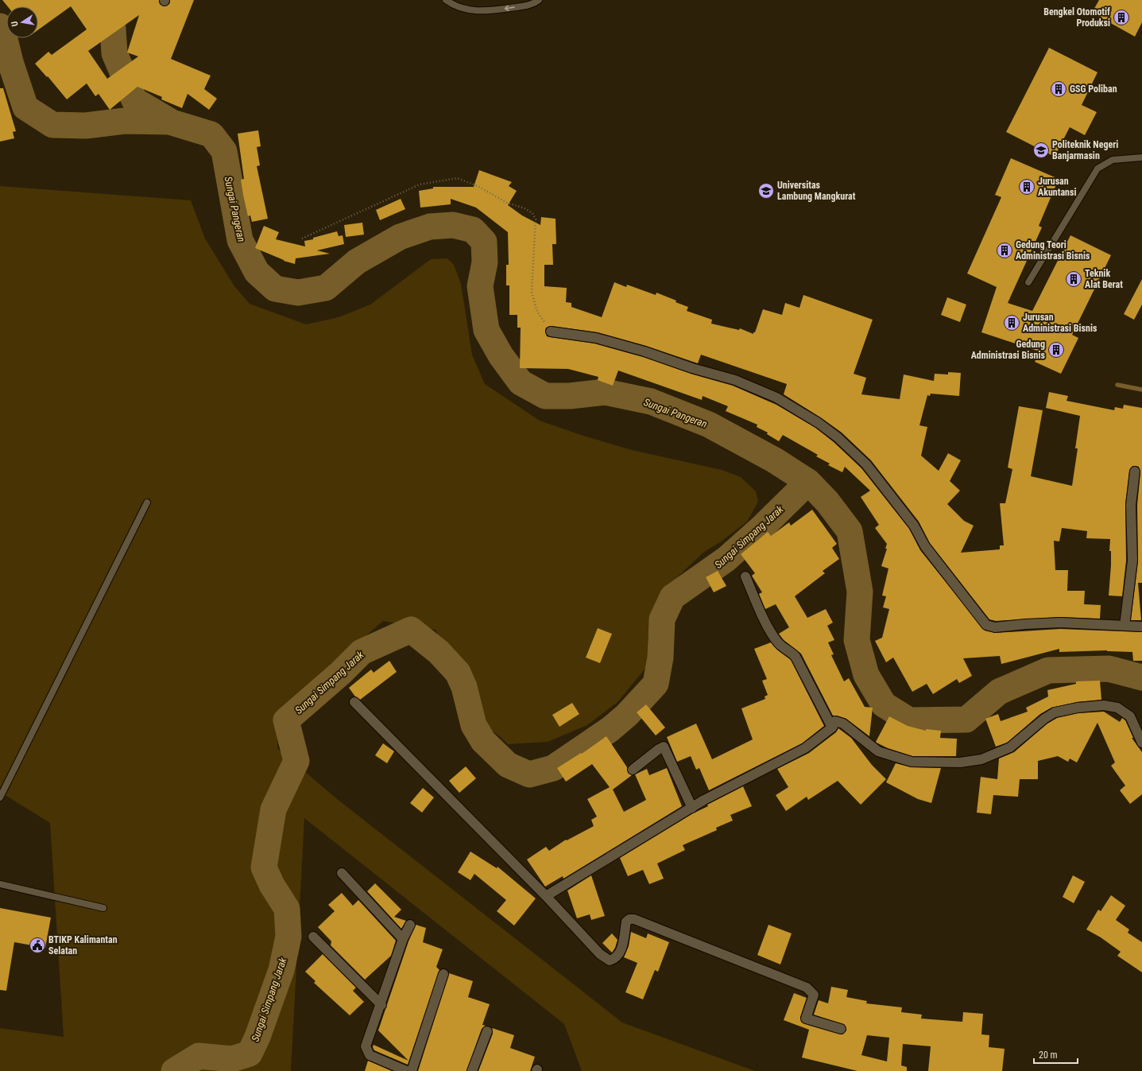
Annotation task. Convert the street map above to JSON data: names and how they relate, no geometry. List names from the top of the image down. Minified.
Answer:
{"water":["Sungai Pangeran","Sungai Simpang Jarak"],"places":{"building":["Bengkel Otomotif Produksi","GSG Poliban","Jurusan Akuntansi","Gedung Teori Administrasi Bisnis","Teknik Alat Berat","Jurusan Administrasi Bisnis","Gedung Administrasi Bisnis"],"school or university":["Politeknik Negeri Banjarmasin","Universitas Lambung Mangkurat"],"public building":["BTIKP Kalimantan Selatan"]},"scale_bar":"20 m","north":"left"}
